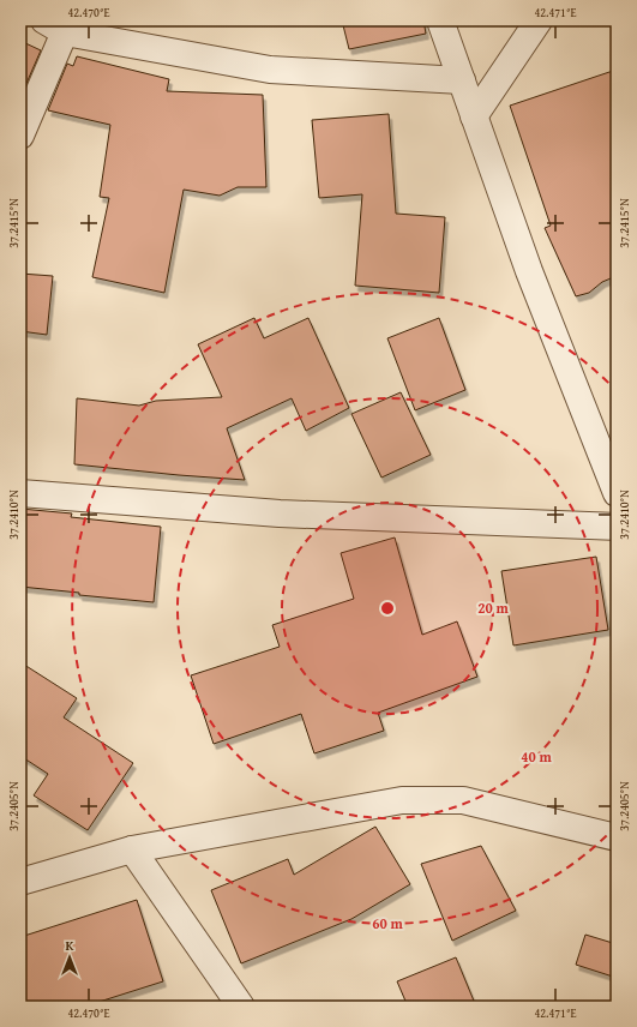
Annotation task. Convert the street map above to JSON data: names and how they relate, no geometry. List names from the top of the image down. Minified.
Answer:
{"north":"top","coordinates":["42.470°E","42.471°E","37.2415°N","37.2410°N","37.2405°N"],"rings":["20 m","40 m","60 m"]}
